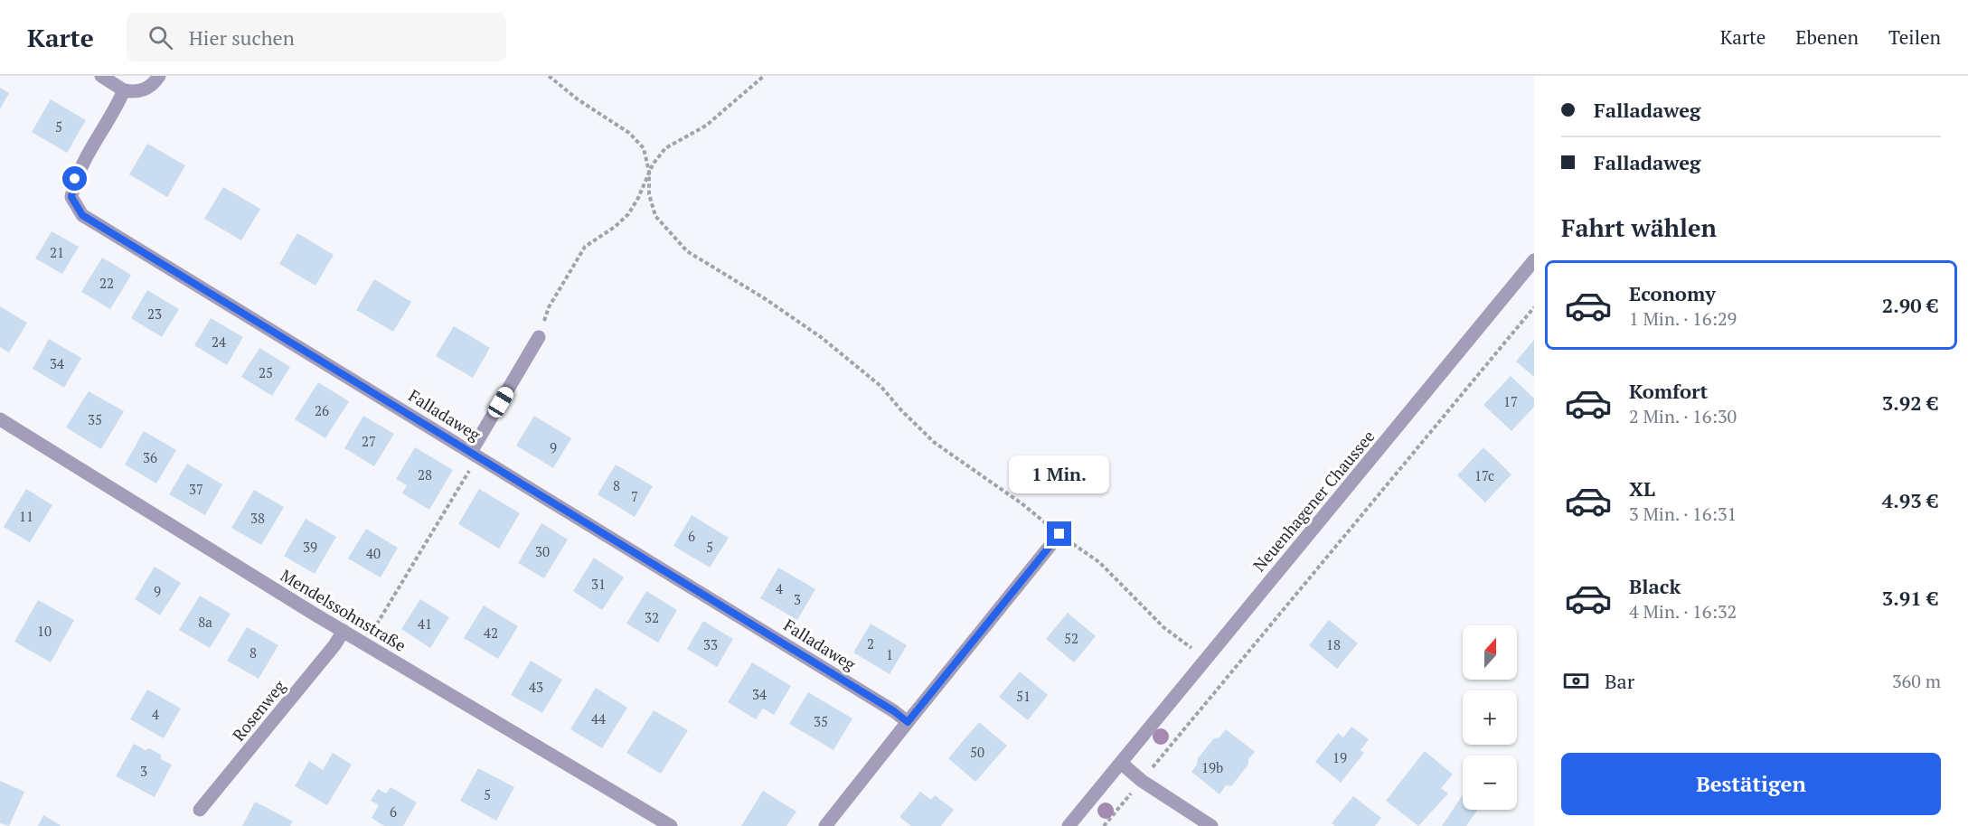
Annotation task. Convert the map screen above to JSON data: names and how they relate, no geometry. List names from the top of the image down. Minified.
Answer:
{"streets":{"street":["Falladaweg","Neuenhagener Chaussee","Mendelssohnstraße","Rosenweg"]},"crossings":[["Mendelssohnstraße","Rosenweg"]],"house_numbers":["5","21","22","23","24","34","25","17","26","35","27","9","36","28","17c","8","37","7","11","38","6","39","5","30","40","31","4","9","3","32","8a","41","10","42","52","2","33","18","8","1","43","34","51","4","44","35","50","19","19b","3","5","6"],"north":"top","page":{"header":"Karte","search":"Hier suchen","nav":["Karte","Ebenen","Teilen"],"banner":["Falladaweg","Falladaweg"],"heading":"Fahrt wählen","list":[{"name":"Economy","note":"1 Min. · 16:29","value":"2.90 €"},{"name":"Komfort","note":"2 Min. · 16:30","value":"3.92 €"},{"name":"XL","note":"3 Min. · 16:31","value":"4.93 €"},{"name":"Black","note":"4 Min. · 16:32","value":"3.91 €"}],"bubble":"1 Min.","map_buttons":["+","−"],"pay":["Bar","360 m"],"buttons":"Bestätigen"}}
